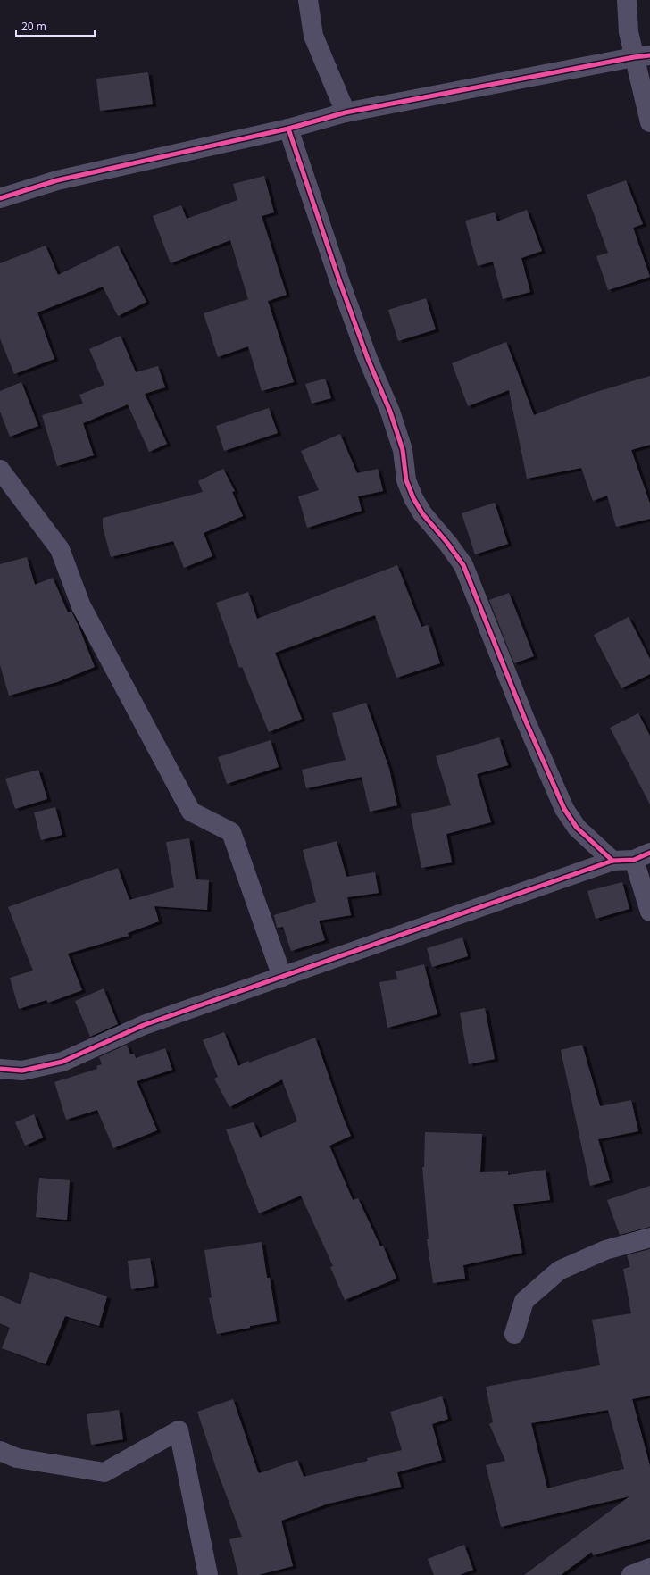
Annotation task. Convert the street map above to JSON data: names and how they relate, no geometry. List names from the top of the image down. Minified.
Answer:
{"scale_bar":"20 m"}
